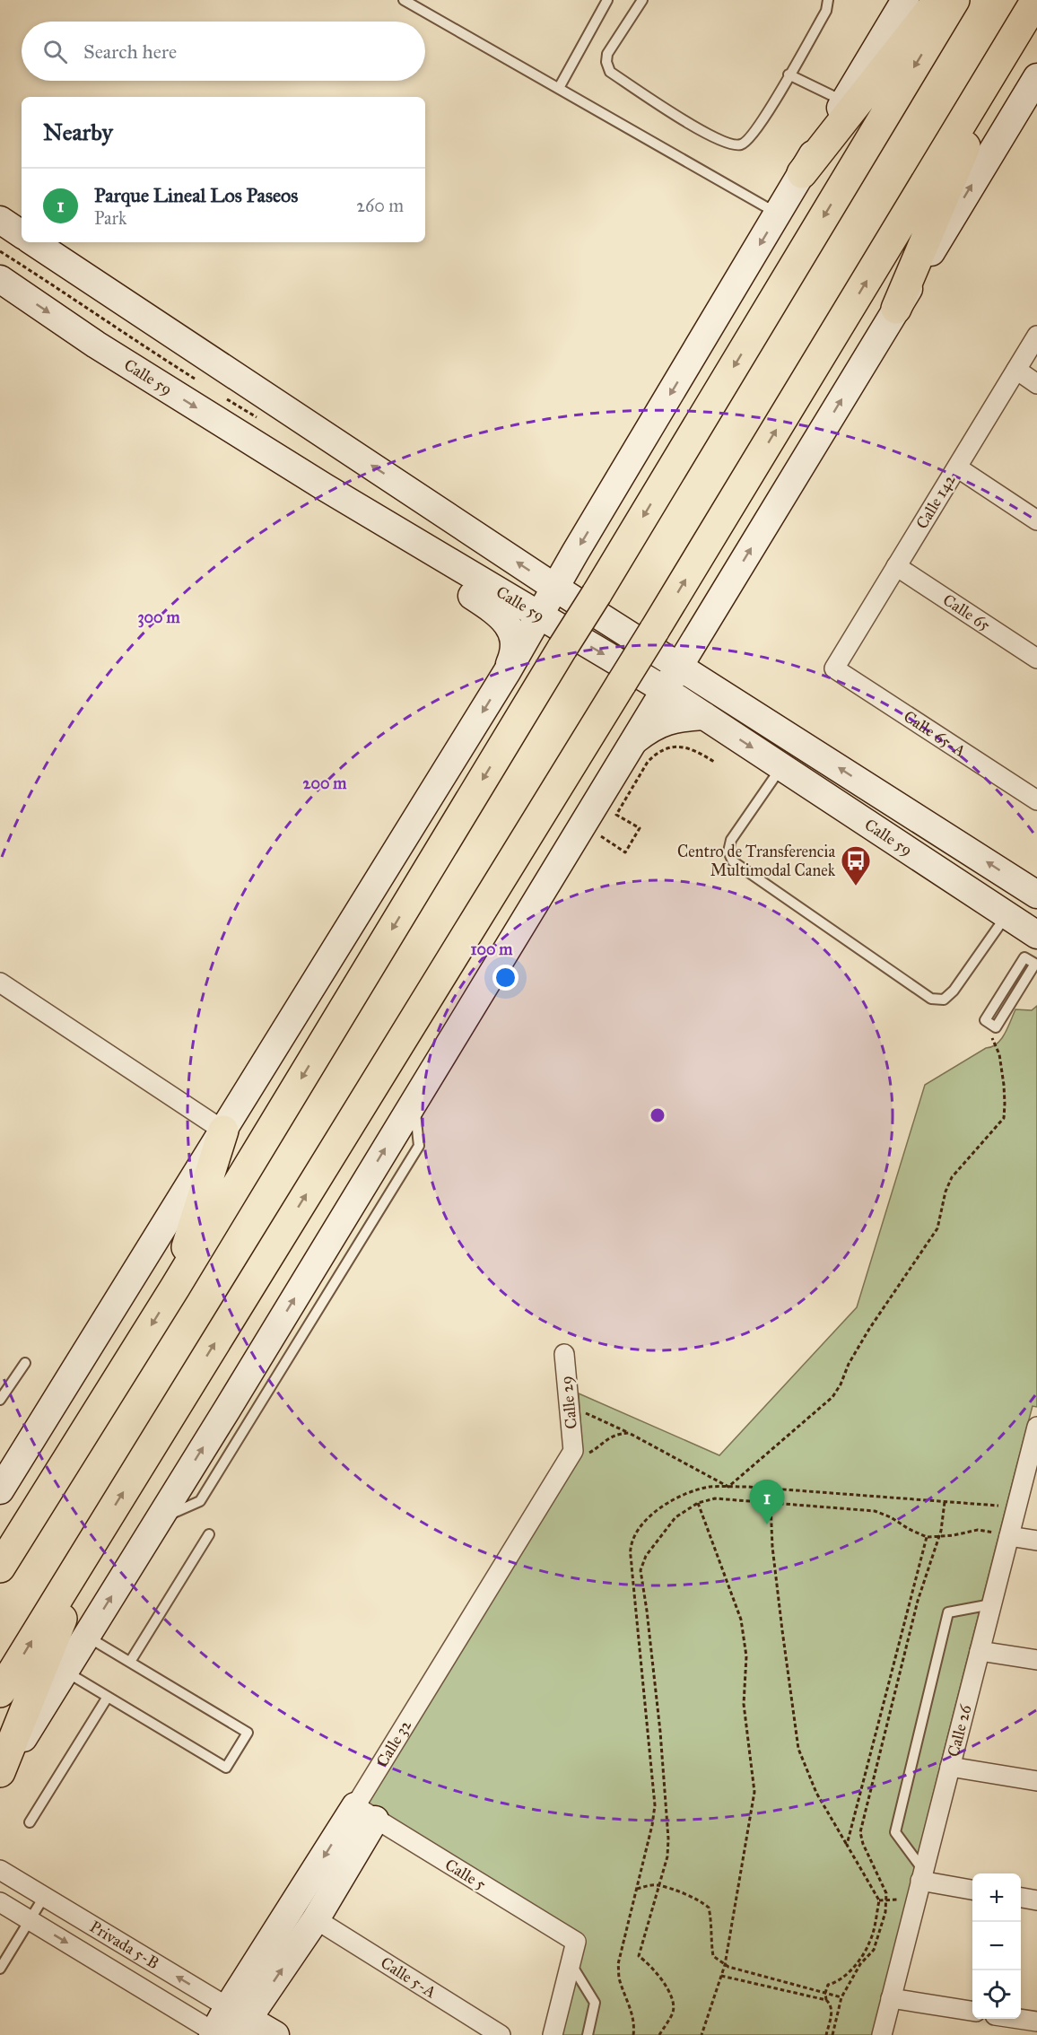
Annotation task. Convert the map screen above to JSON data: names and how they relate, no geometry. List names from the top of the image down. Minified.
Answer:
{"streets":{"main road":["Calle 59","Calle 32"],"street":["Calle 142","Calle 65","Calle 65-A","Calle 29","Calle 26","Calle 5","Privada 5-B","Calle 5-A"]},"crossings":[["Calle 142","Calle 65"],["Calle 142","Calle 65-A"],["Calle 29","Calle 32"],["Calle 32","Calle 5"],["Calle 32","Privada 5-B"],["Calle 32","Calle 5-A"]],"places":{"bus stop":["Centro de Transferencia Multimodal Canek"]},"page":{"search":"Search here","heading":"Nearby","list":[{"mark":"1","name":"Parque Lineal Los Paseos","note":"Park","value":"260 m"}],"pins":"1","map_buttons":["+","−"]},"rings":["300 m","200 m","100 m"]}
